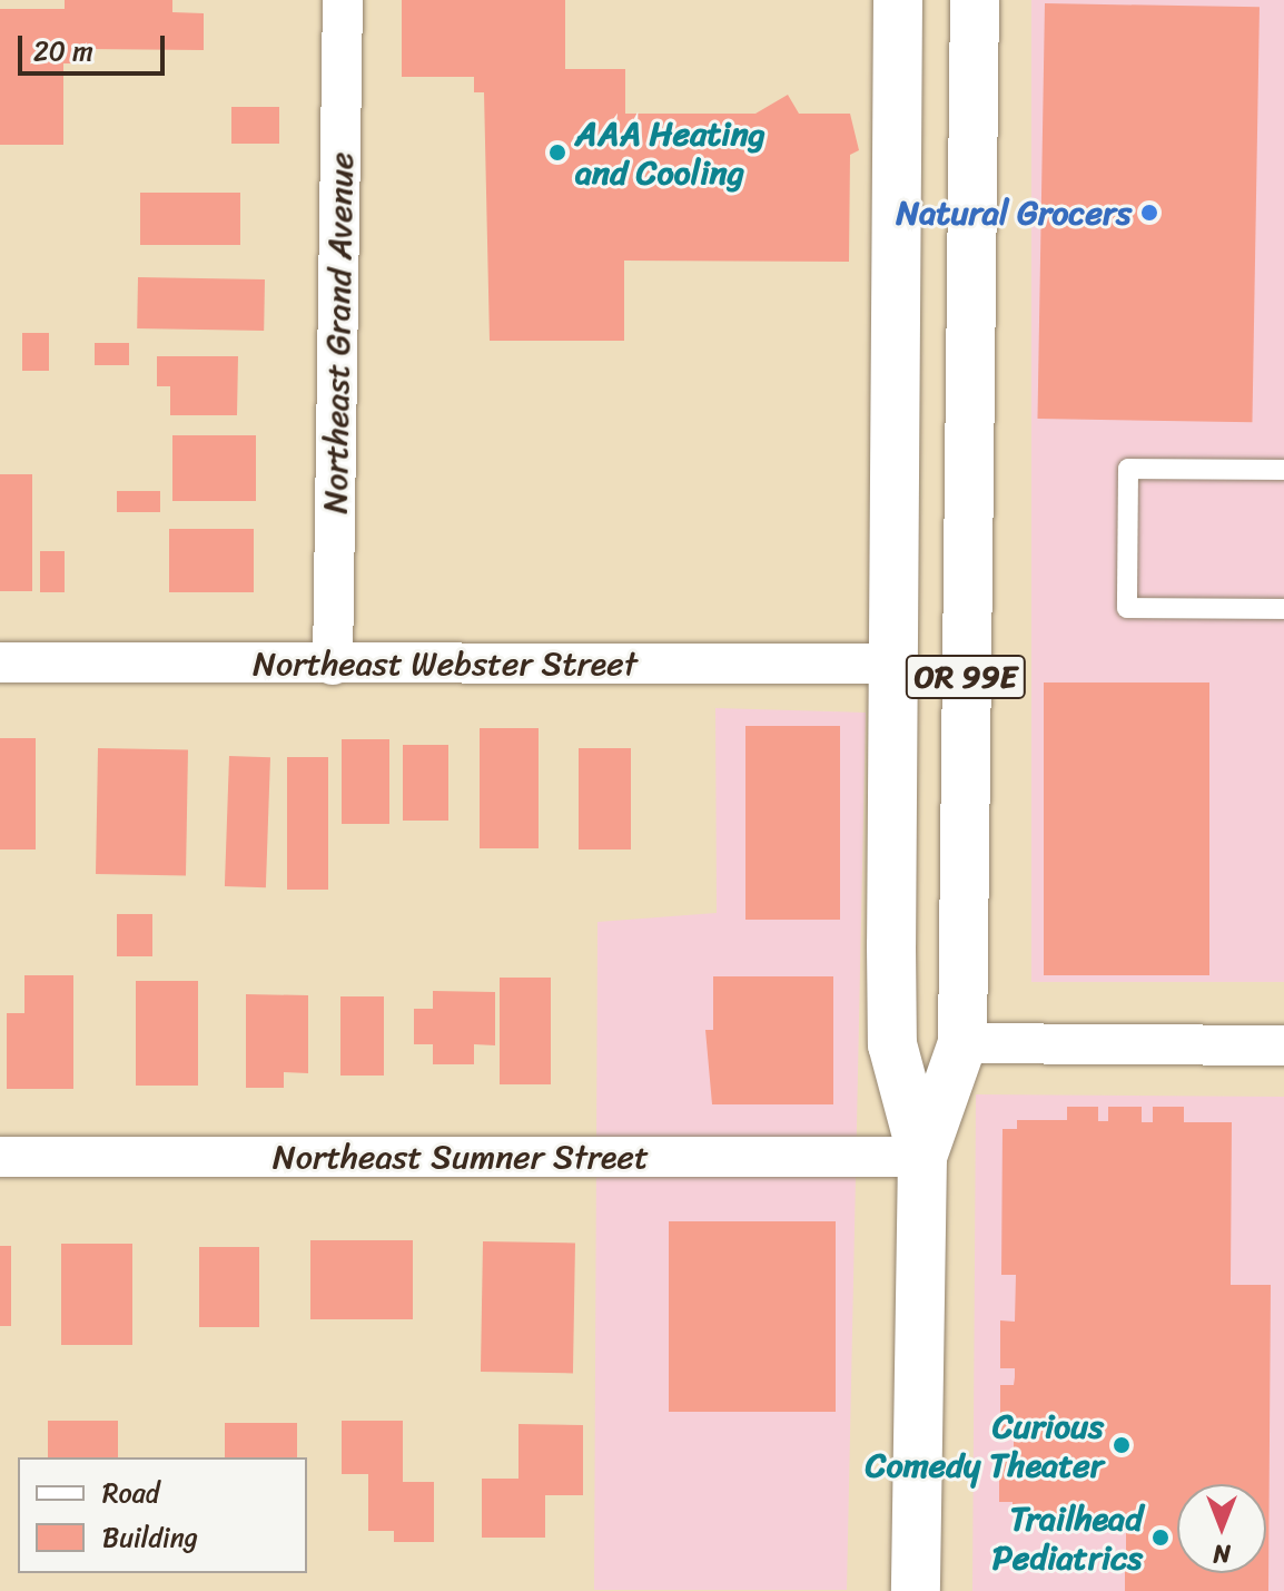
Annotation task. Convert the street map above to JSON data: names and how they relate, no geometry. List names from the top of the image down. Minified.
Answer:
{"streets":{"main road":["OR 99E"],"street":["Northeast Grand Avenue","Northeast Webster Street","Northeast Sumner Street"]},"crossings":[["Northeast Grand Avenue","Northeast Webster Street"],["Northeast Webster Street","OR 99E"],["OR 99E","Northeast Sumner Street"]],"places":["AAA Heating and Cooling","Natural Grocers","Curious Comedy Theater","Trailhead Pediatrics"],"legend":["Road","Building"],"scale_bar":"20 m","north":"bottom"}
